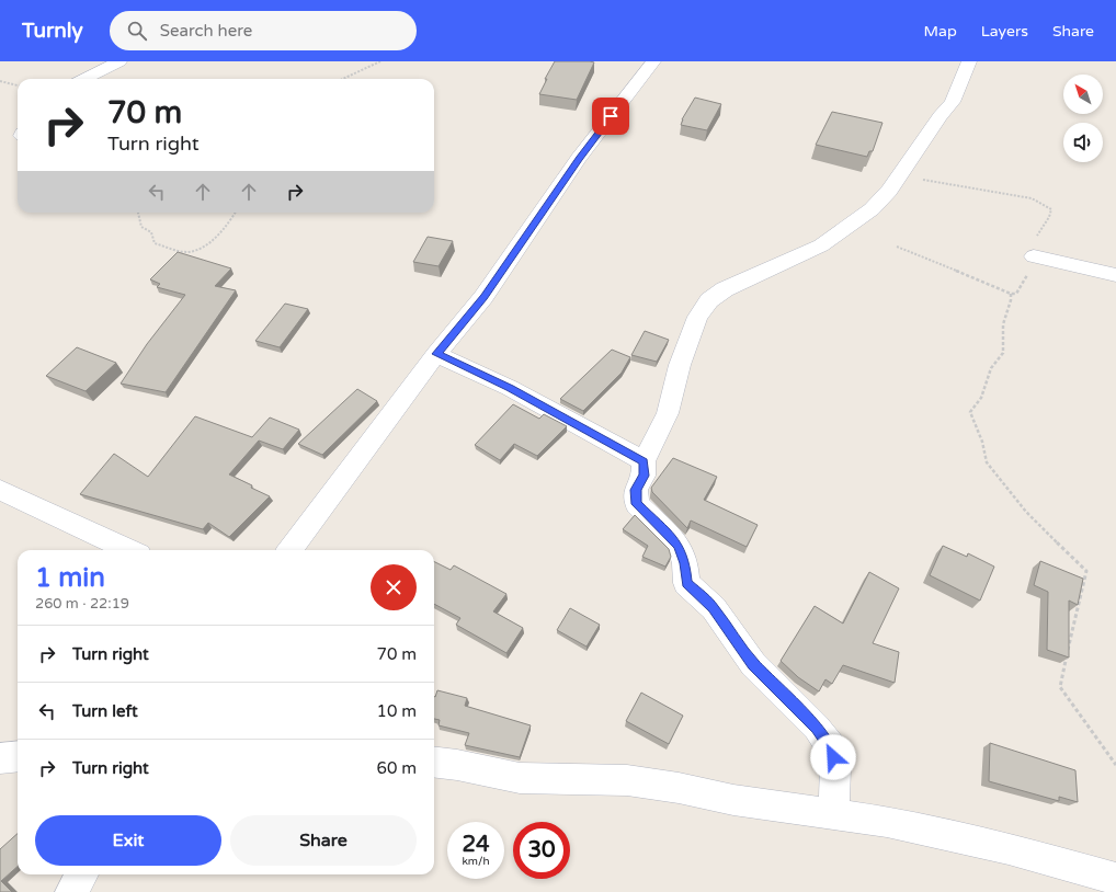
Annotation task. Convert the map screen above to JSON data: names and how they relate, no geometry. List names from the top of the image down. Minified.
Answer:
{"north":"top left","page":{"header":"Turnly","search":"Search here","nav":["Map","Layers","Share"],"turn":["70 m","Turn right"],"heading":["1 min","260 m · 22:19"],"list":[{"name":"Turn right","value":"70 m"},{"name":"Turn left","value":"10 m"},{"name":"Turn right","value":"60 m"}],"buttons":["Exit","Share"],"speed":"24 km/h","limit":"30"}}
